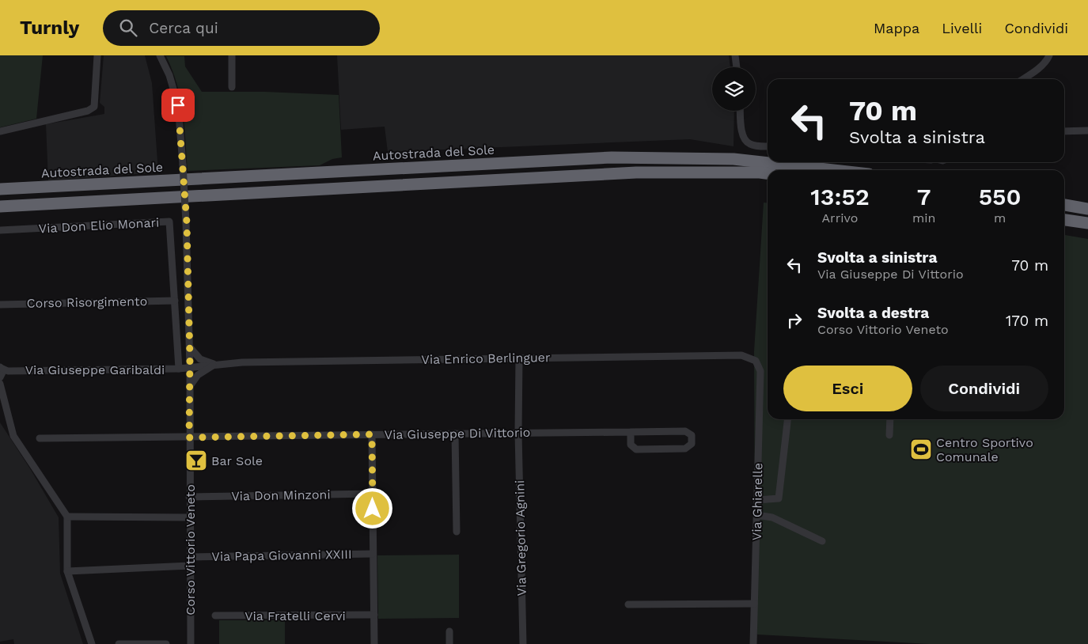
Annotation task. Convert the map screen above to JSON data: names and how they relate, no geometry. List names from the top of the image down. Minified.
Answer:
{"streets":{"highway":["Autostrada del Sole"],"street":["Via Don Elio Monari","Corso Risorgimento","Via Enrico Berlinguer","Via Giuseppe Garibaldi","Via Giuseppe Di Vittorio","Via Don Minzoni","Via Ghiarelle","Via Gregorio Agnini","Corso Vittorio Veneto","Via Papa Giovanni XXIII","Via Fratelli Cervi"]},"crossings":[["Via Don Elio Monari","Corso Risorgimento"],["Via Don Elio Monari","Via Giuseppe Garibaldi"],["Via Enrico Berlinguer","Via Giuseppe Garibaldi"],["Via Enrico Berlinguer","Via Ghiarelle"],["Via Enrico Berlinguer","Via Gregorio Agnini"],["Via Enrico Berlinguer","Corso Vittorio Veneto"],["Via Giuseppe Garibaldi","Corso Vittorio Veneto"],["Via Giuseppe Di Vittorio","Via Gregorio Agnini"],["Via Giuseppe Di Vittorio","Corso Vittorio Veneto"],["Via Don Minzoni","Corso Vittorio Veneto"],["Corso Vittorio Veneto","Via Papa Giovanni XXIII"]],"places":{"sports":["Centro Sportivo Comunale"],"bar":["Bar Sole"]},"page":{"header":"Turnly","search":"Cerca qui","nav":["Mappa","Livelli","Condividi"],"turn":["70 m","Svolta a sinistra"],"eta":["13:52","Arrivo","7","min","550","m"],"list":[{"name":"Svolta a sinistra","note":"Via Giuseppe Di Vittorio","value":"70 m"},{"name":"Svolta a destra","note":"Corso Vittorio Veneto","value":"170 m"}],"buttons":["Esci","Condividi"]}}
